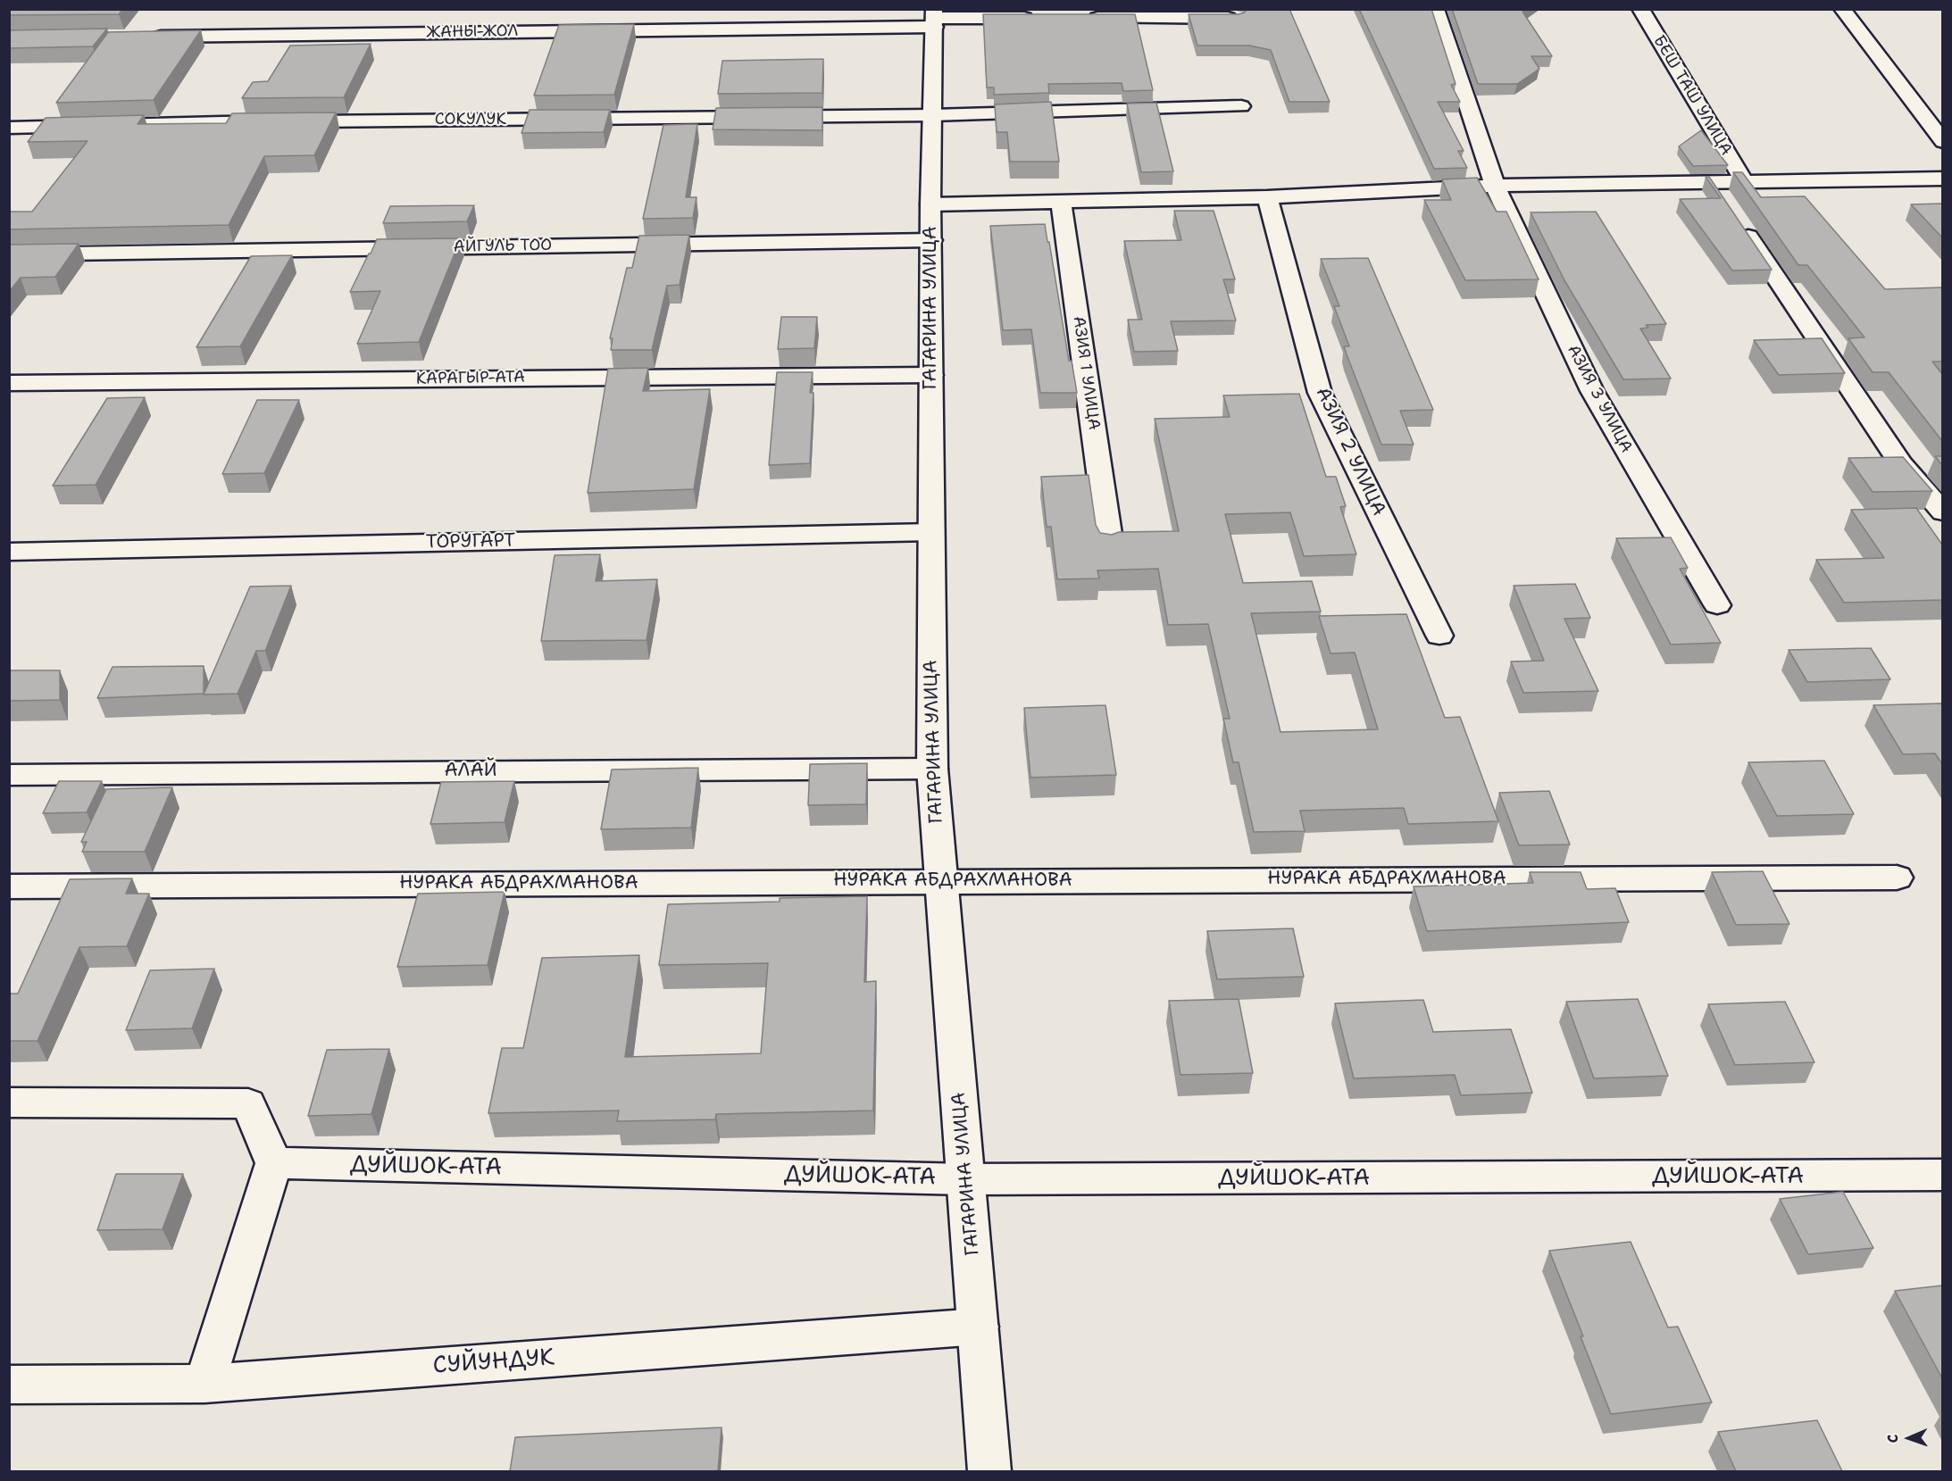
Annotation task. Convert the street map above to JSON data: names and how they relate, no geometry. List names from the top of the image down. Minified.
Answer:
{"streets":{"street":["ЖАНЫ-ЖОЛ","БЕШ ТАШ УЛИЦА","СОКУЛУК","АЙГУЛЬ ТОО","ГАГАРИНА УЛИЦА","АЗИЯ 1 УЛИЦА","КАРАГЫР-АТА","АЗИЯ 3 УЛИЦА","АЗИЯ 2 УЛИЦА","ТОРУГАРТ","АЛАЙ","НУРАКА АБДРАХМАНОВА","ДУЙШОК-АТА","СУЙУНДУК"]},"crossings":[["ЖАНЫ-ЖОЛ","ГАГАРИНА УЛИЦА"],["СОКУЛУК","ГАГАРИНА УЛИЦА"],["АЙГУЛЬ ТОО","ГАГАРИНА УЛИЦА"],["ГАГАРИНА УЛИЦА","КАРАГЫР-АТА"],["ГАГАРИНА УЛИЦА","ТОРУГАРТ"],["ГАГАРИНА УЛИЦА","АЛАЙ"],["ГАГАРИНА УЛИЦА","НУРАКА АБДРАХМАНОВА"],["ГАГАРИНА УЛИЦА","ДУЙШОК-АТА"],["ГАГАРИНА УЛИЦА","СУЙУНДУК"]],"north":"left"}
